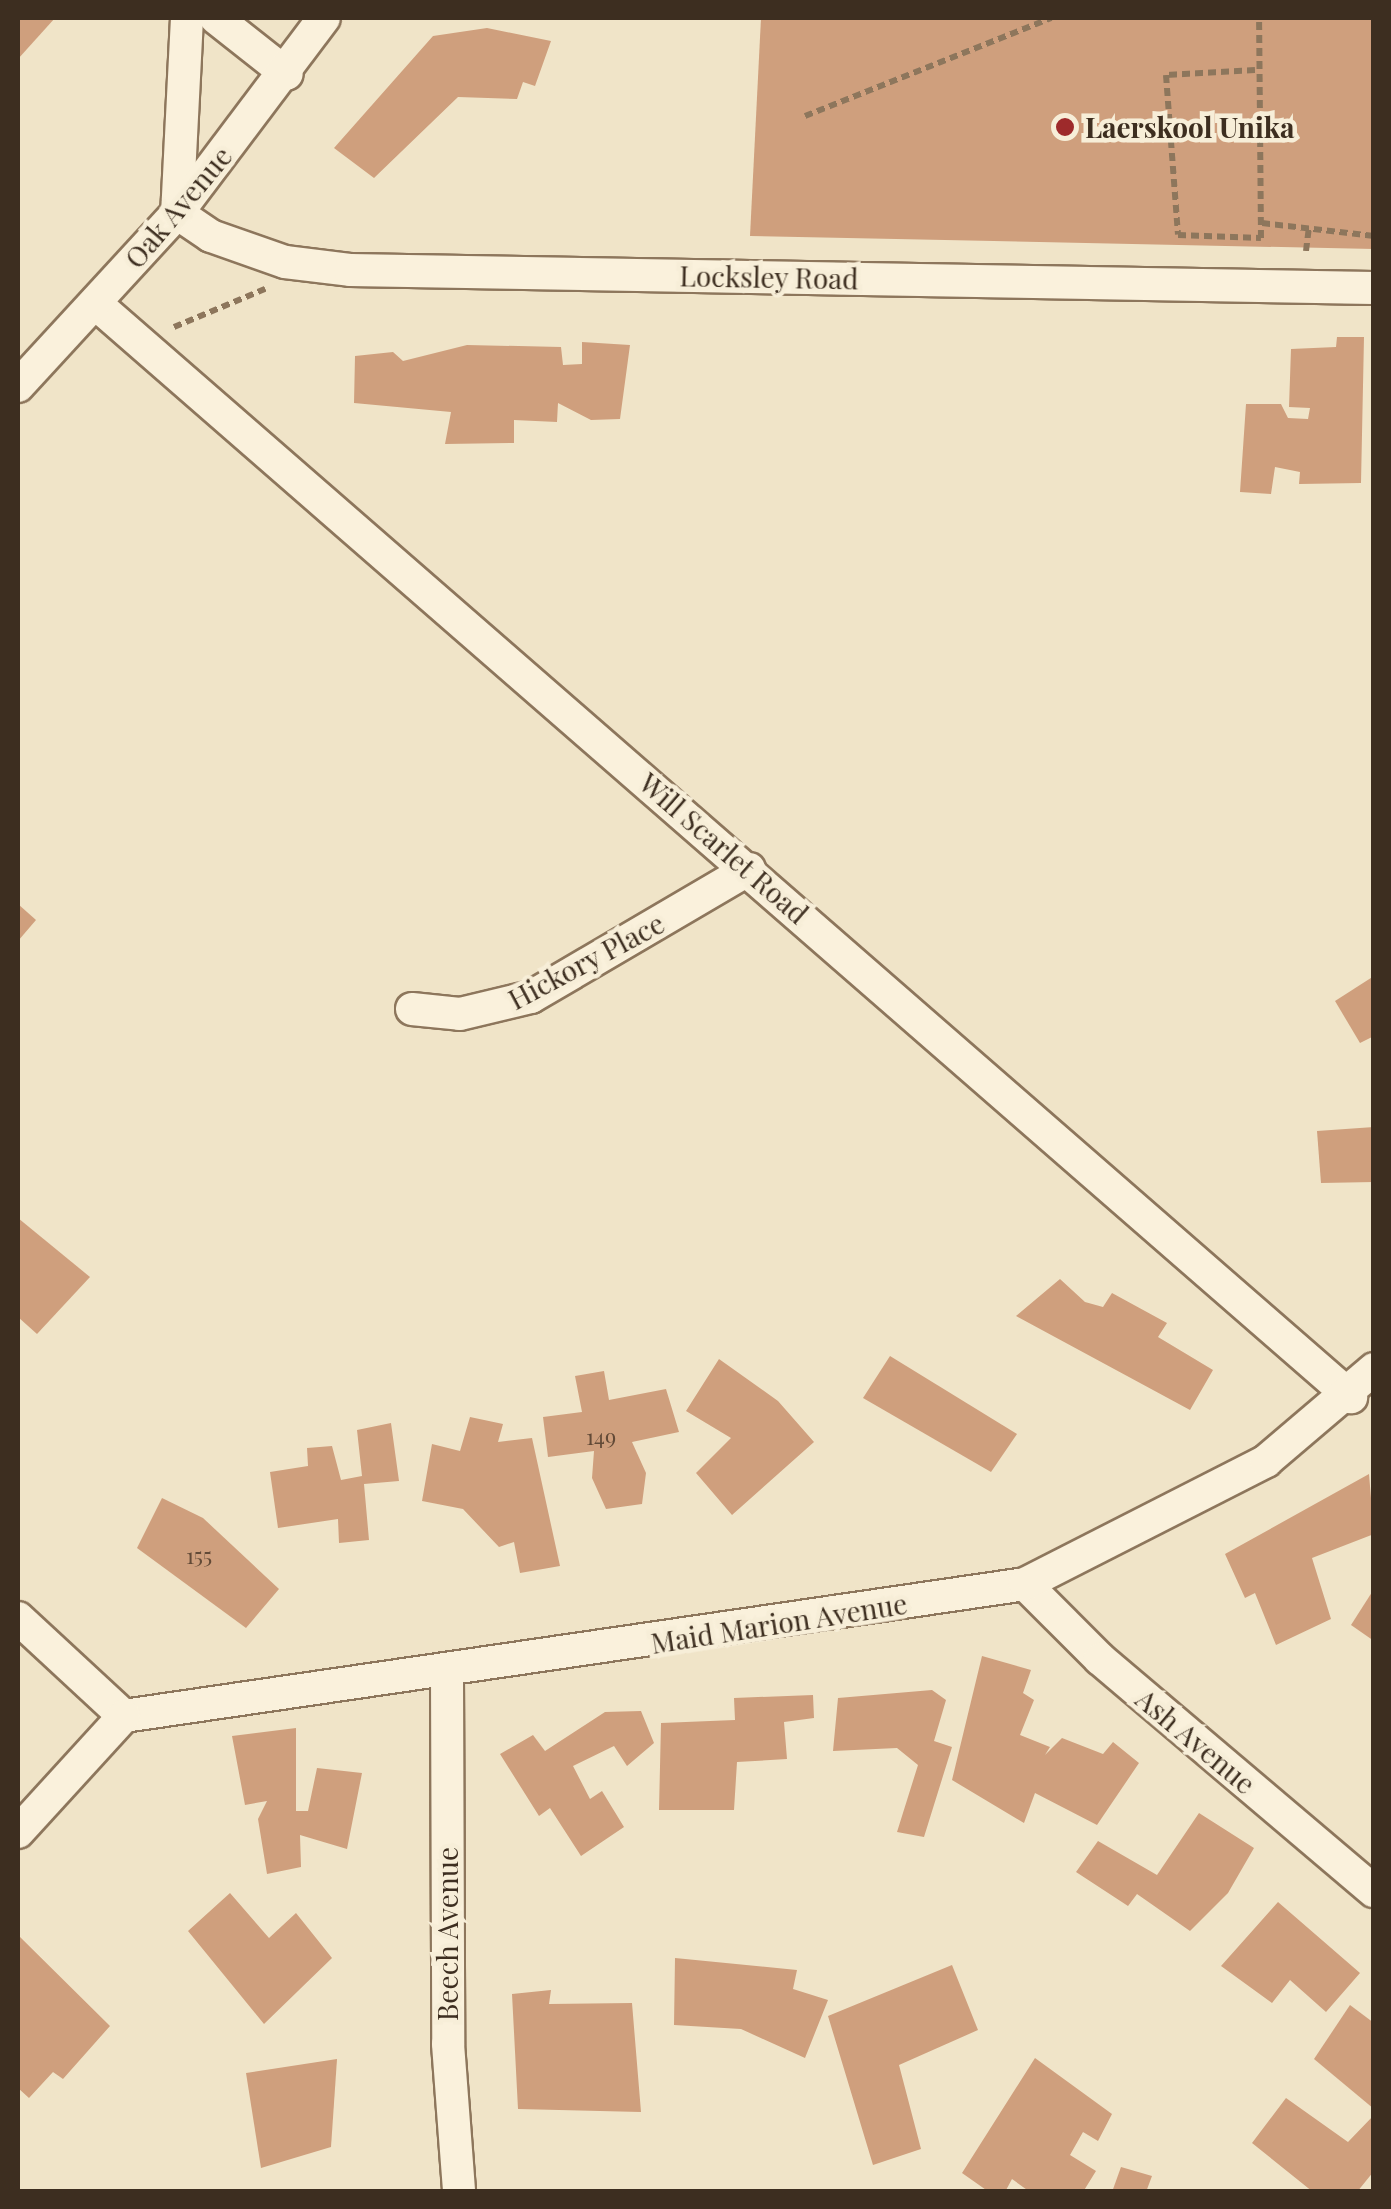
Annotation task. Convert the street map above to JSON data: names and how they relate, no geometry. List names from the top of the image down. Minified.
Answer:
{"streets":{"street":["Oak Avenue","Locksley Road","Will Scarlet Road","Hickory Place","Maid Marion Avenue","Ash Avenue","Beech Avenue"]},"crossings":[["Oak Avenue","Locksley Road"],["Oak Avenue","Will Scarlet Road"],["Will Scarlet Road","Hickory Place"],["Will Scarlet Road","Maid Marion Avenue"],["Maid Marion Avenue","Ash Avenue"],["Maid Marion Avenue","Beech Avenue"]],"places":["Laerskool Unika"],"house_numbers":["149","155"]}
